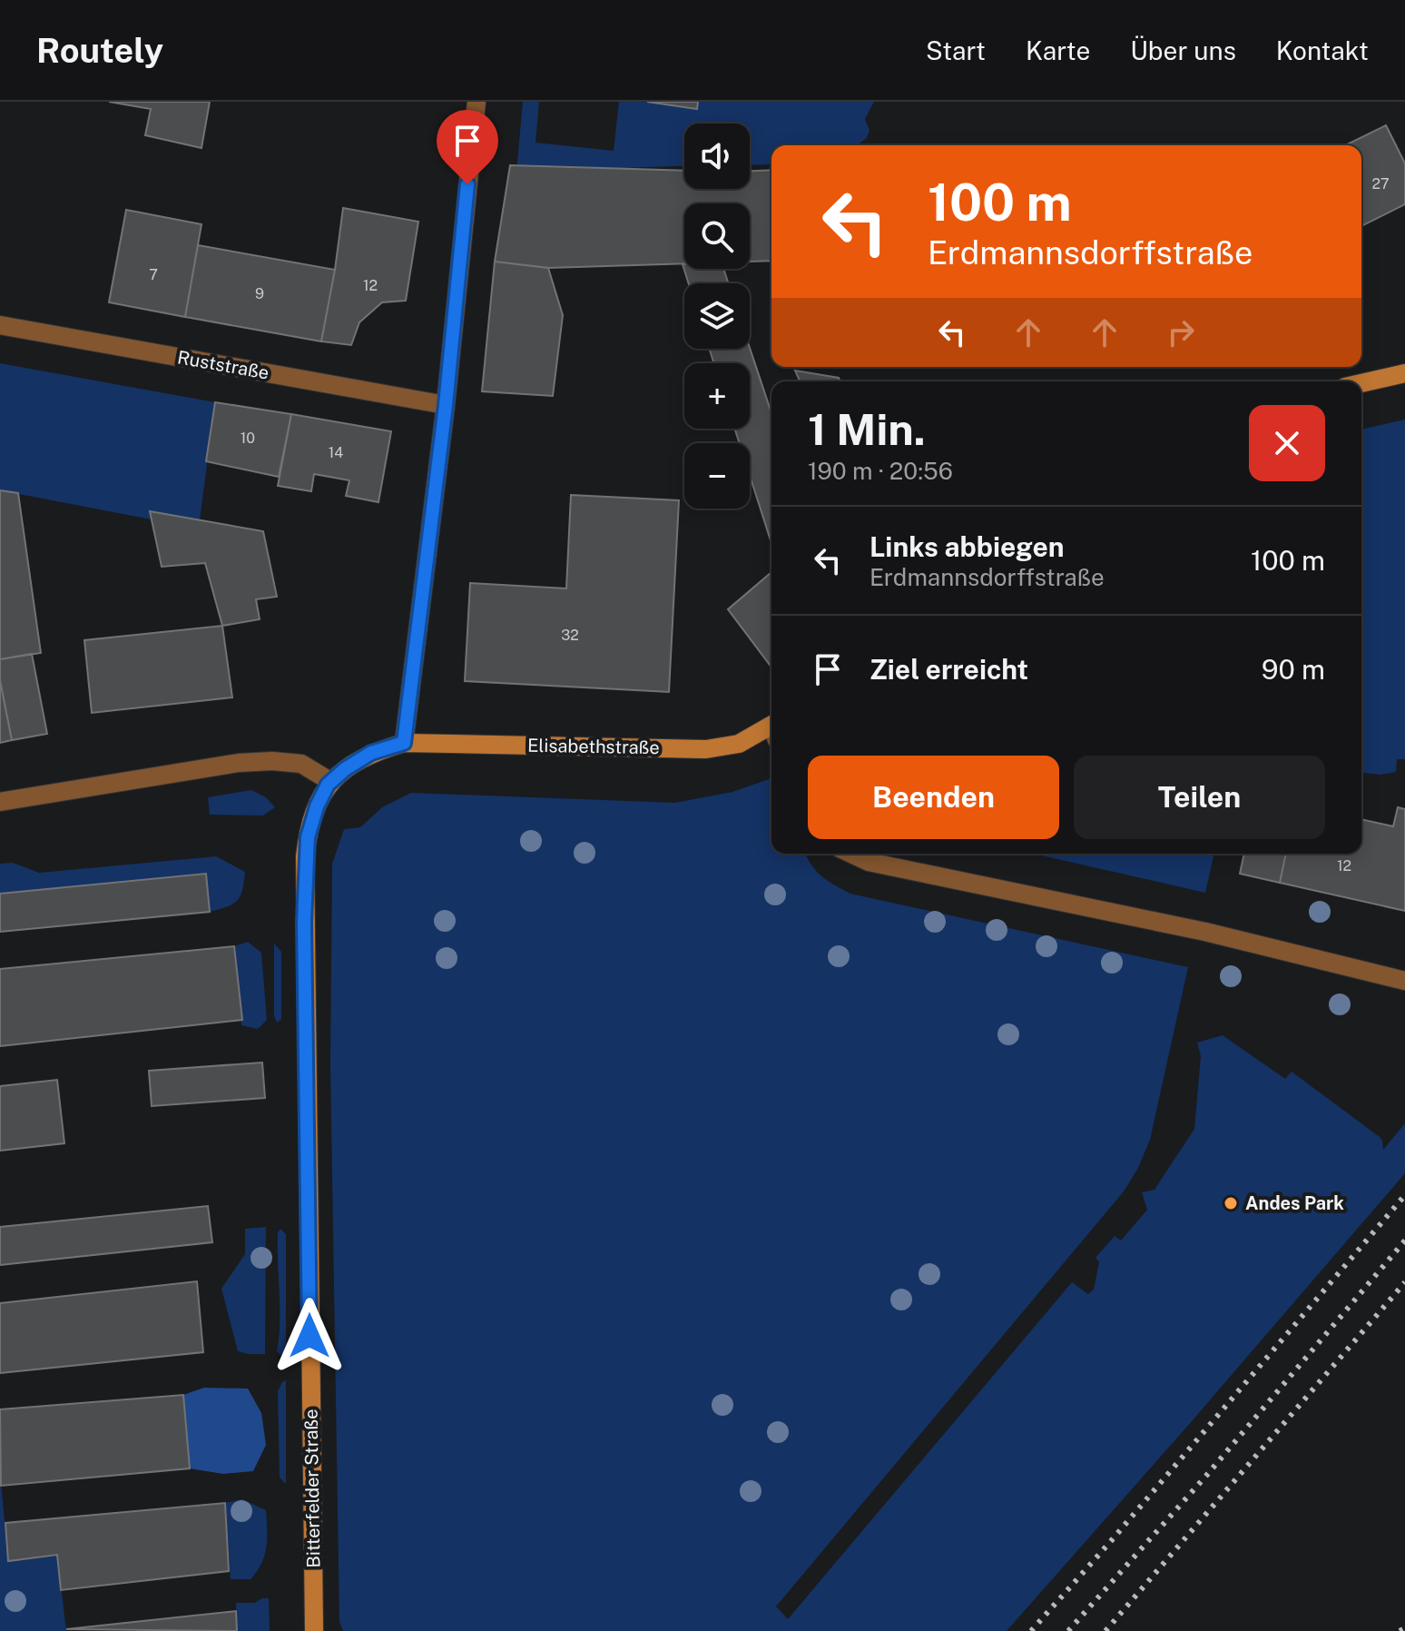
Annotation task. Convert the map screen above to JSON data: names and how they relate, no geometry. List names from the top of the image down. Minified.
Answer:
{"streets":{"street":["Ruststraße","Elisabethstraße","Bitterfelder Straße"]},"crossings":[["Elisabethstraße","Bitterfelder Straße"]],"places":["Andes Park"],"house_numbers":["27","7","12","9","10","14","32","12"],"page":{"header":"Routely","nav":["Start","Karte","Über uns","Kontakt"],"map_buttons":["+","−"],"turn":["100 m","Erdmannsdorffstraße"],"heading":["1 Min.","190 m · 20:56"],"list":[{"name":"Links abbiegen","note":"Erdmannsdorffstraße","value":"100 m"},{"name":"Ziel erreicht","value":"90 m"}],"buttons":["Beenden","Teilen"]}}
